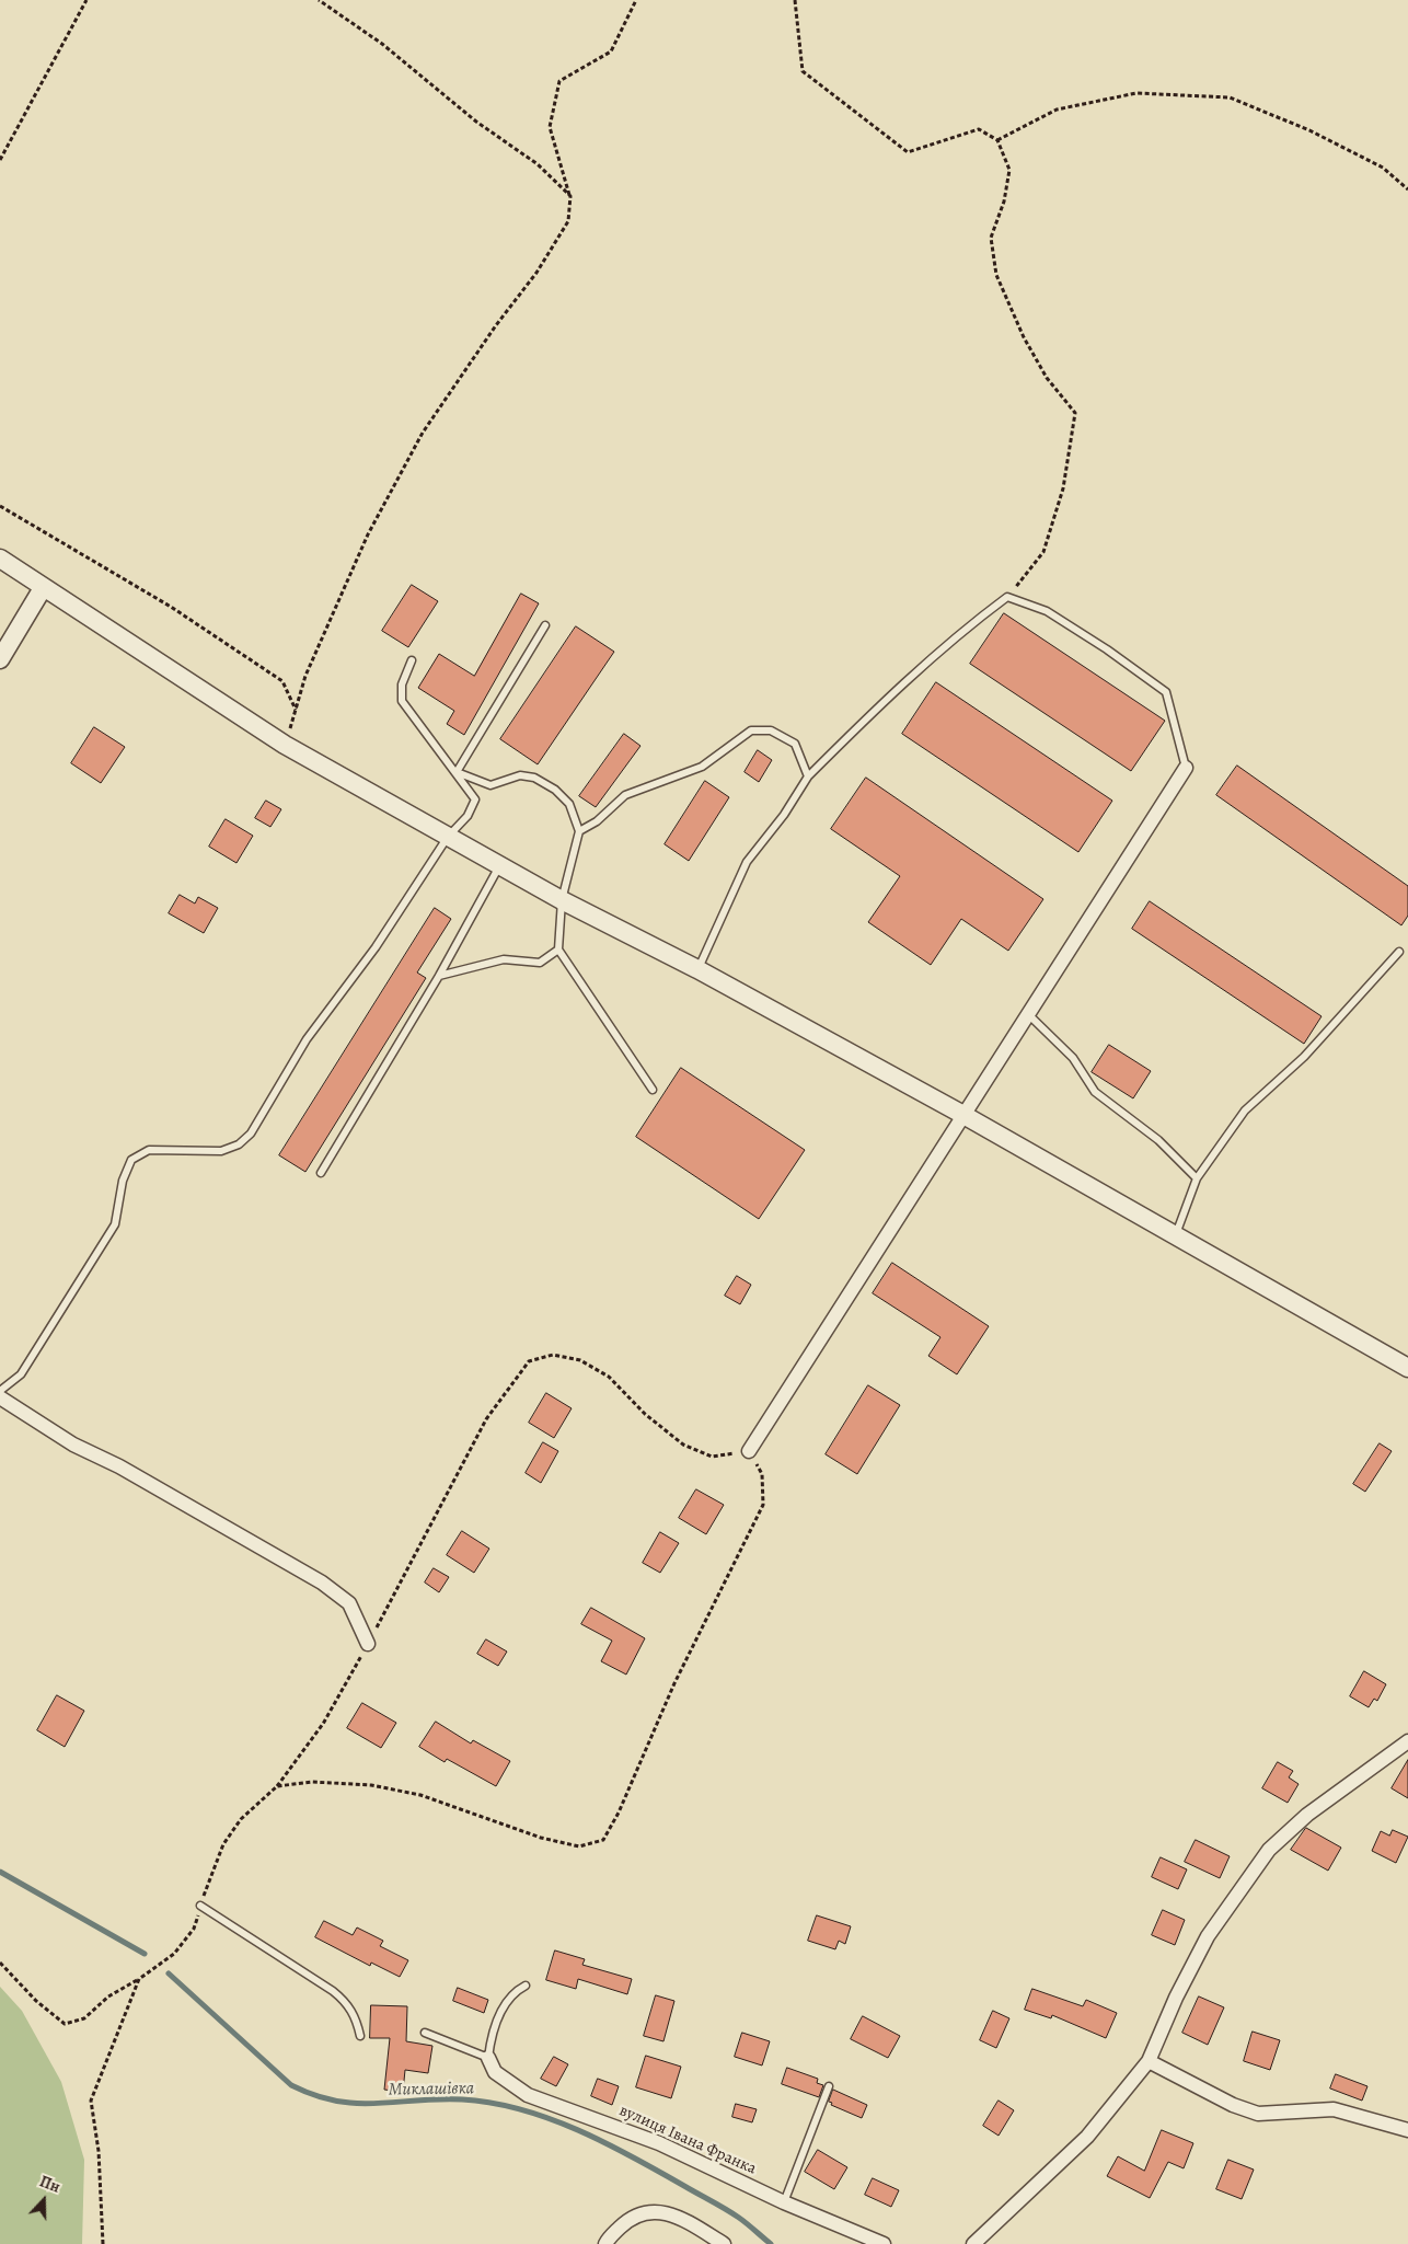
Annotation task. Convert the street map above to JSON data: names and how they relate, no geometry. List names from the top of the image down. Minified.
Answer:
{"streets":{"street":["вулиця Івана Франка"]},"water":["Миклашівка"],"north":"top"}
